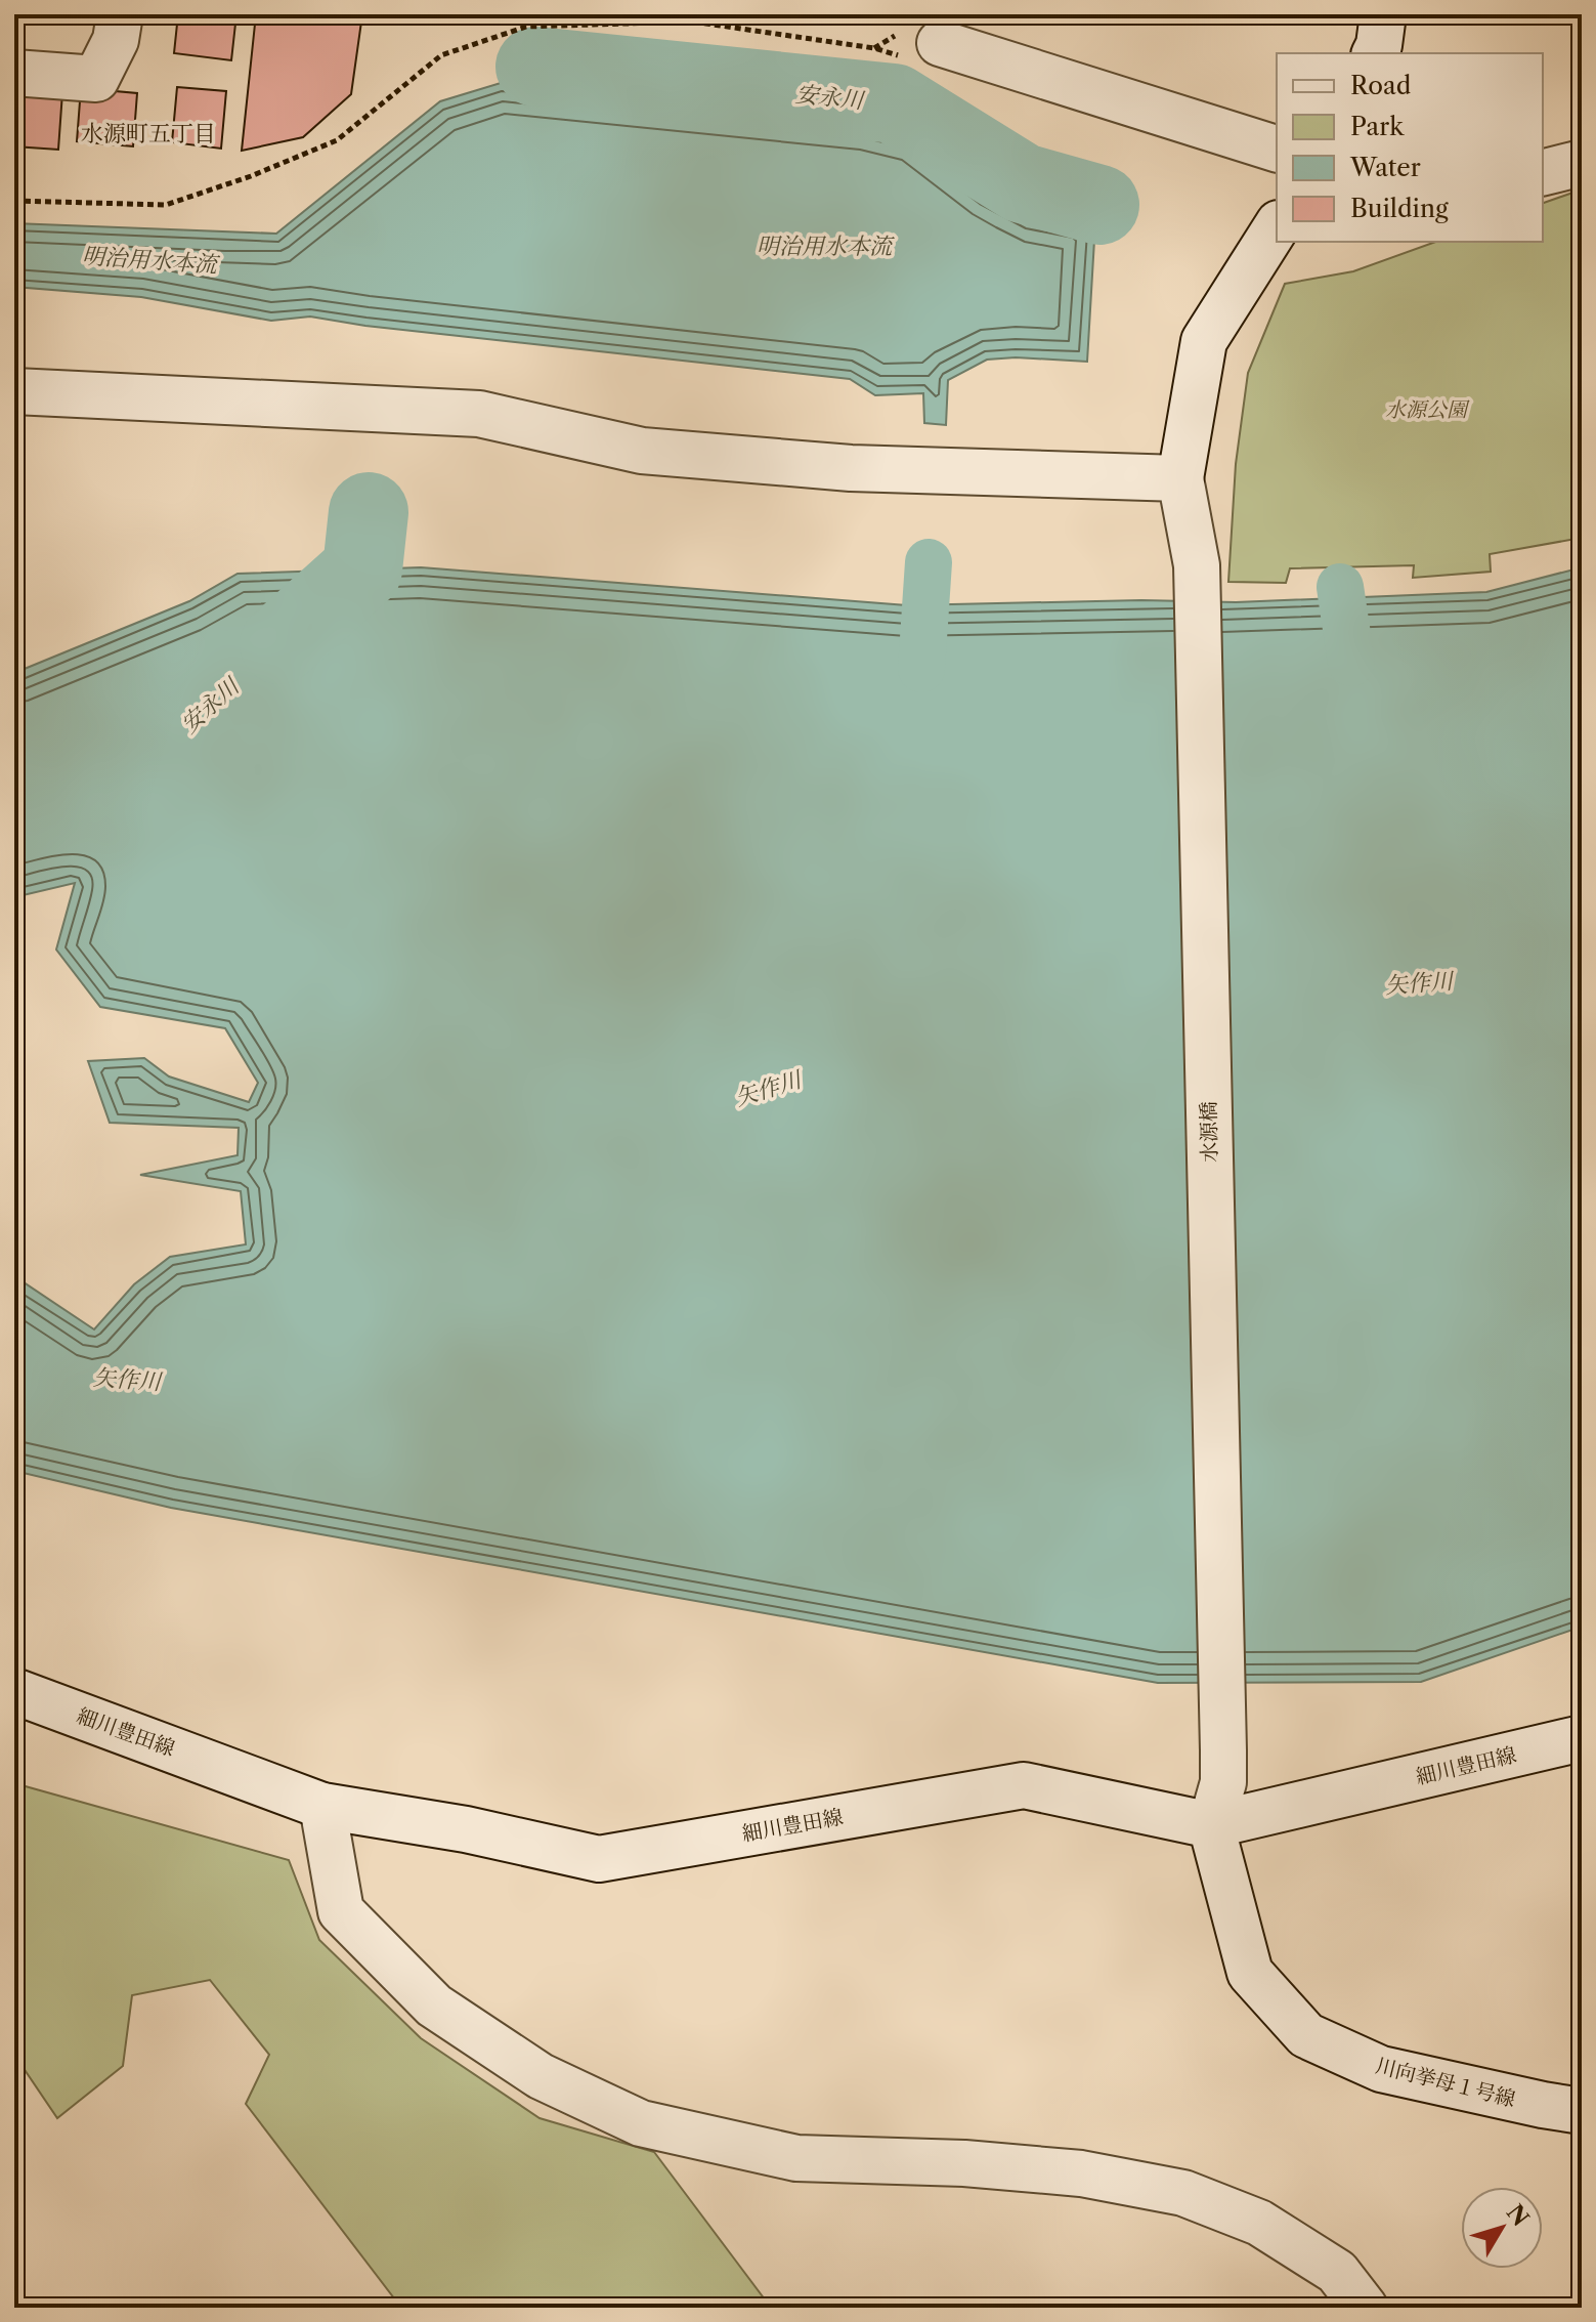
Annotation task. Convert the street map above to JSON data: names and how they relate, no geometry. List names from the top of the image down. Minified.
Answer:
{"streets":{"street":["水源橋","細川豊田線","川向挙母１号線"]},"crossings":[["水源橋","細川豊田線"],["水源橋","川向挙母１号線"],["細川豊田線","川向挙母１号線"]],"districts":["水源町五丁目"],"water":["安永川","明治用水本流","矢作川"],"parks":["水源公園"],"legend":["Road","Park","Water","Building"],"north":"top right"}
